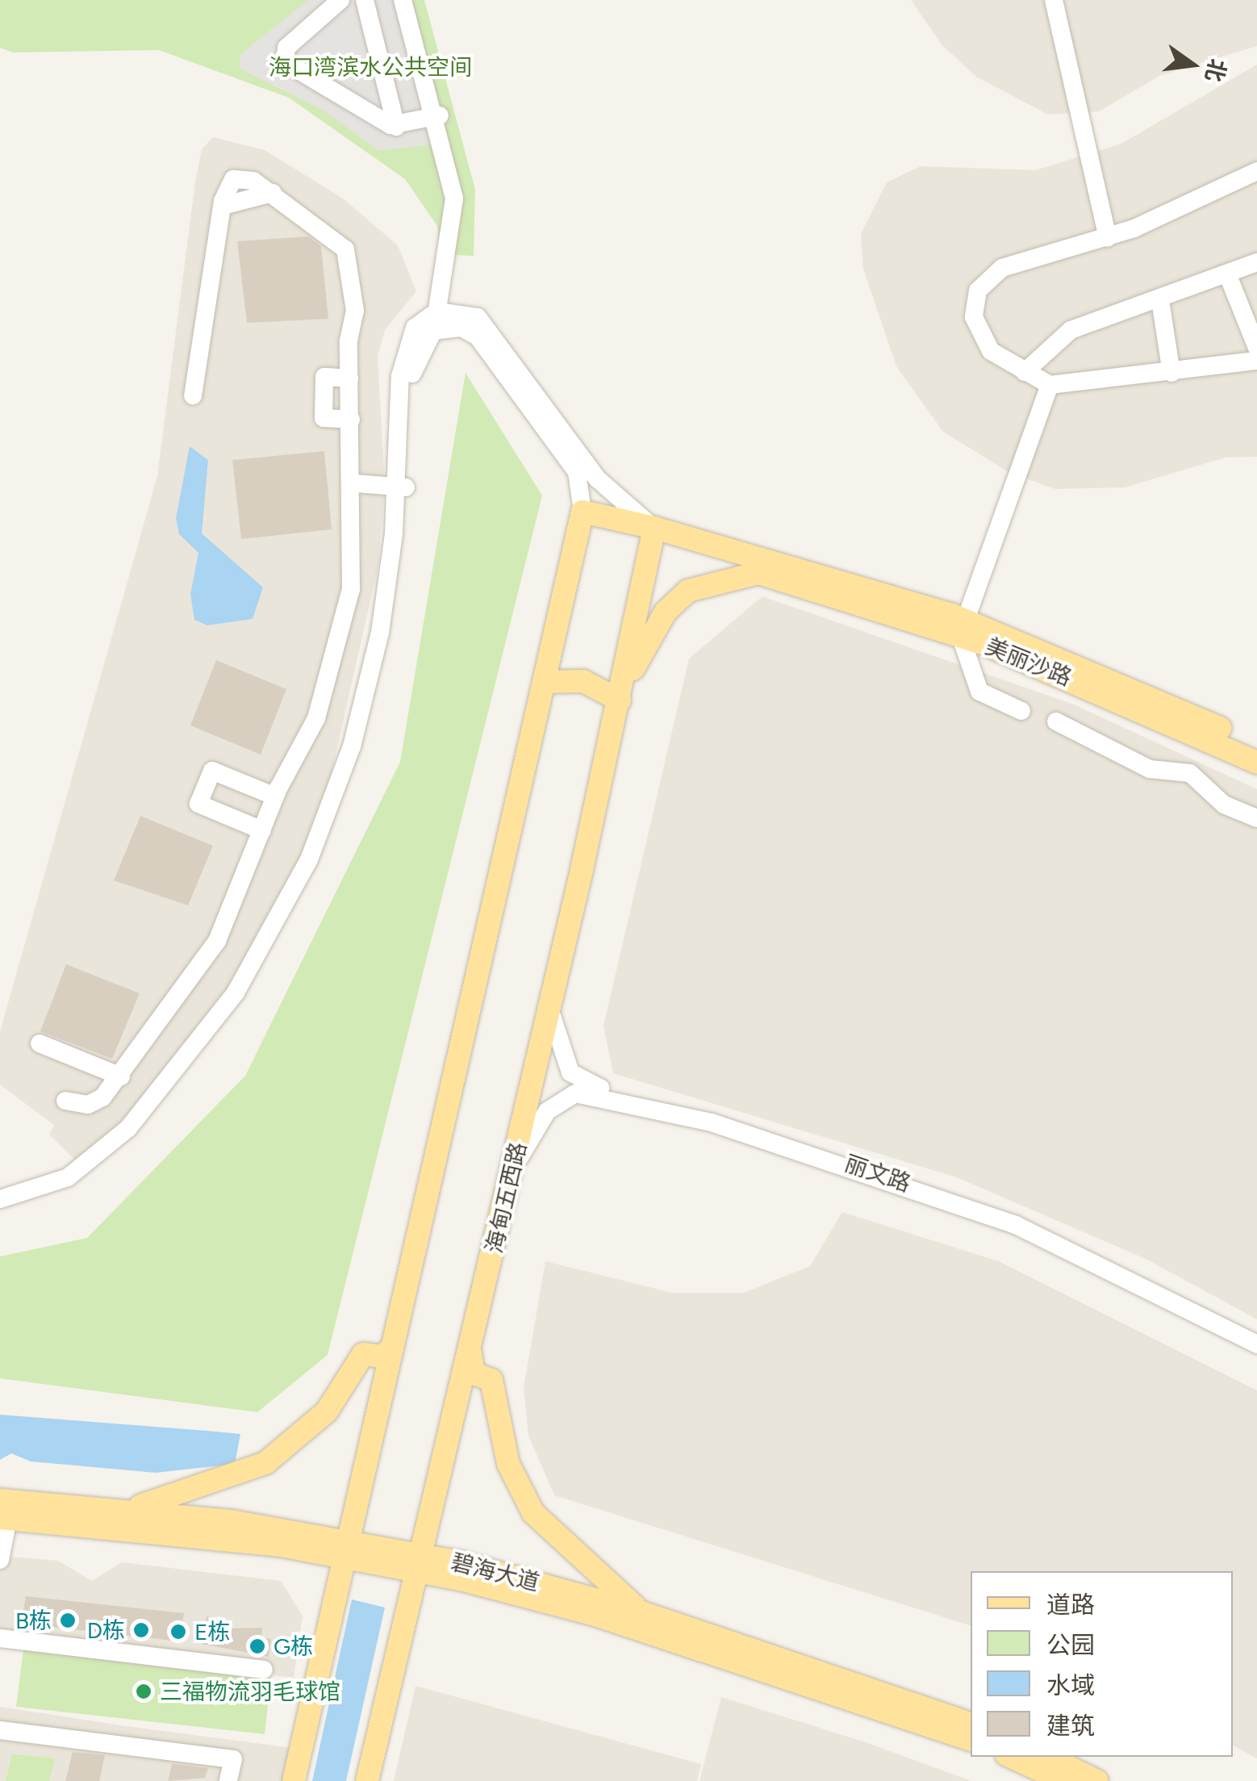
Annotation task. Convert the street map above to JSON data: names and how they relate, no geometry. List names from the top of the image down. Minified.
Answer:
{"streets":{"main road":["美丽沙路","海甸五西路","碧海大道"],"street":["丽文路"]},"crossings":[["丽文路","海甸五西路"],["海甸五西路","碧海大道"]],"parks":["海口湾滨水公共空间"],"places":["B栋","D栋","E栋","G栋","三福物流羽毛球馆"],"legend":["道路","公园","水域","建筑"],"north":"right"}
